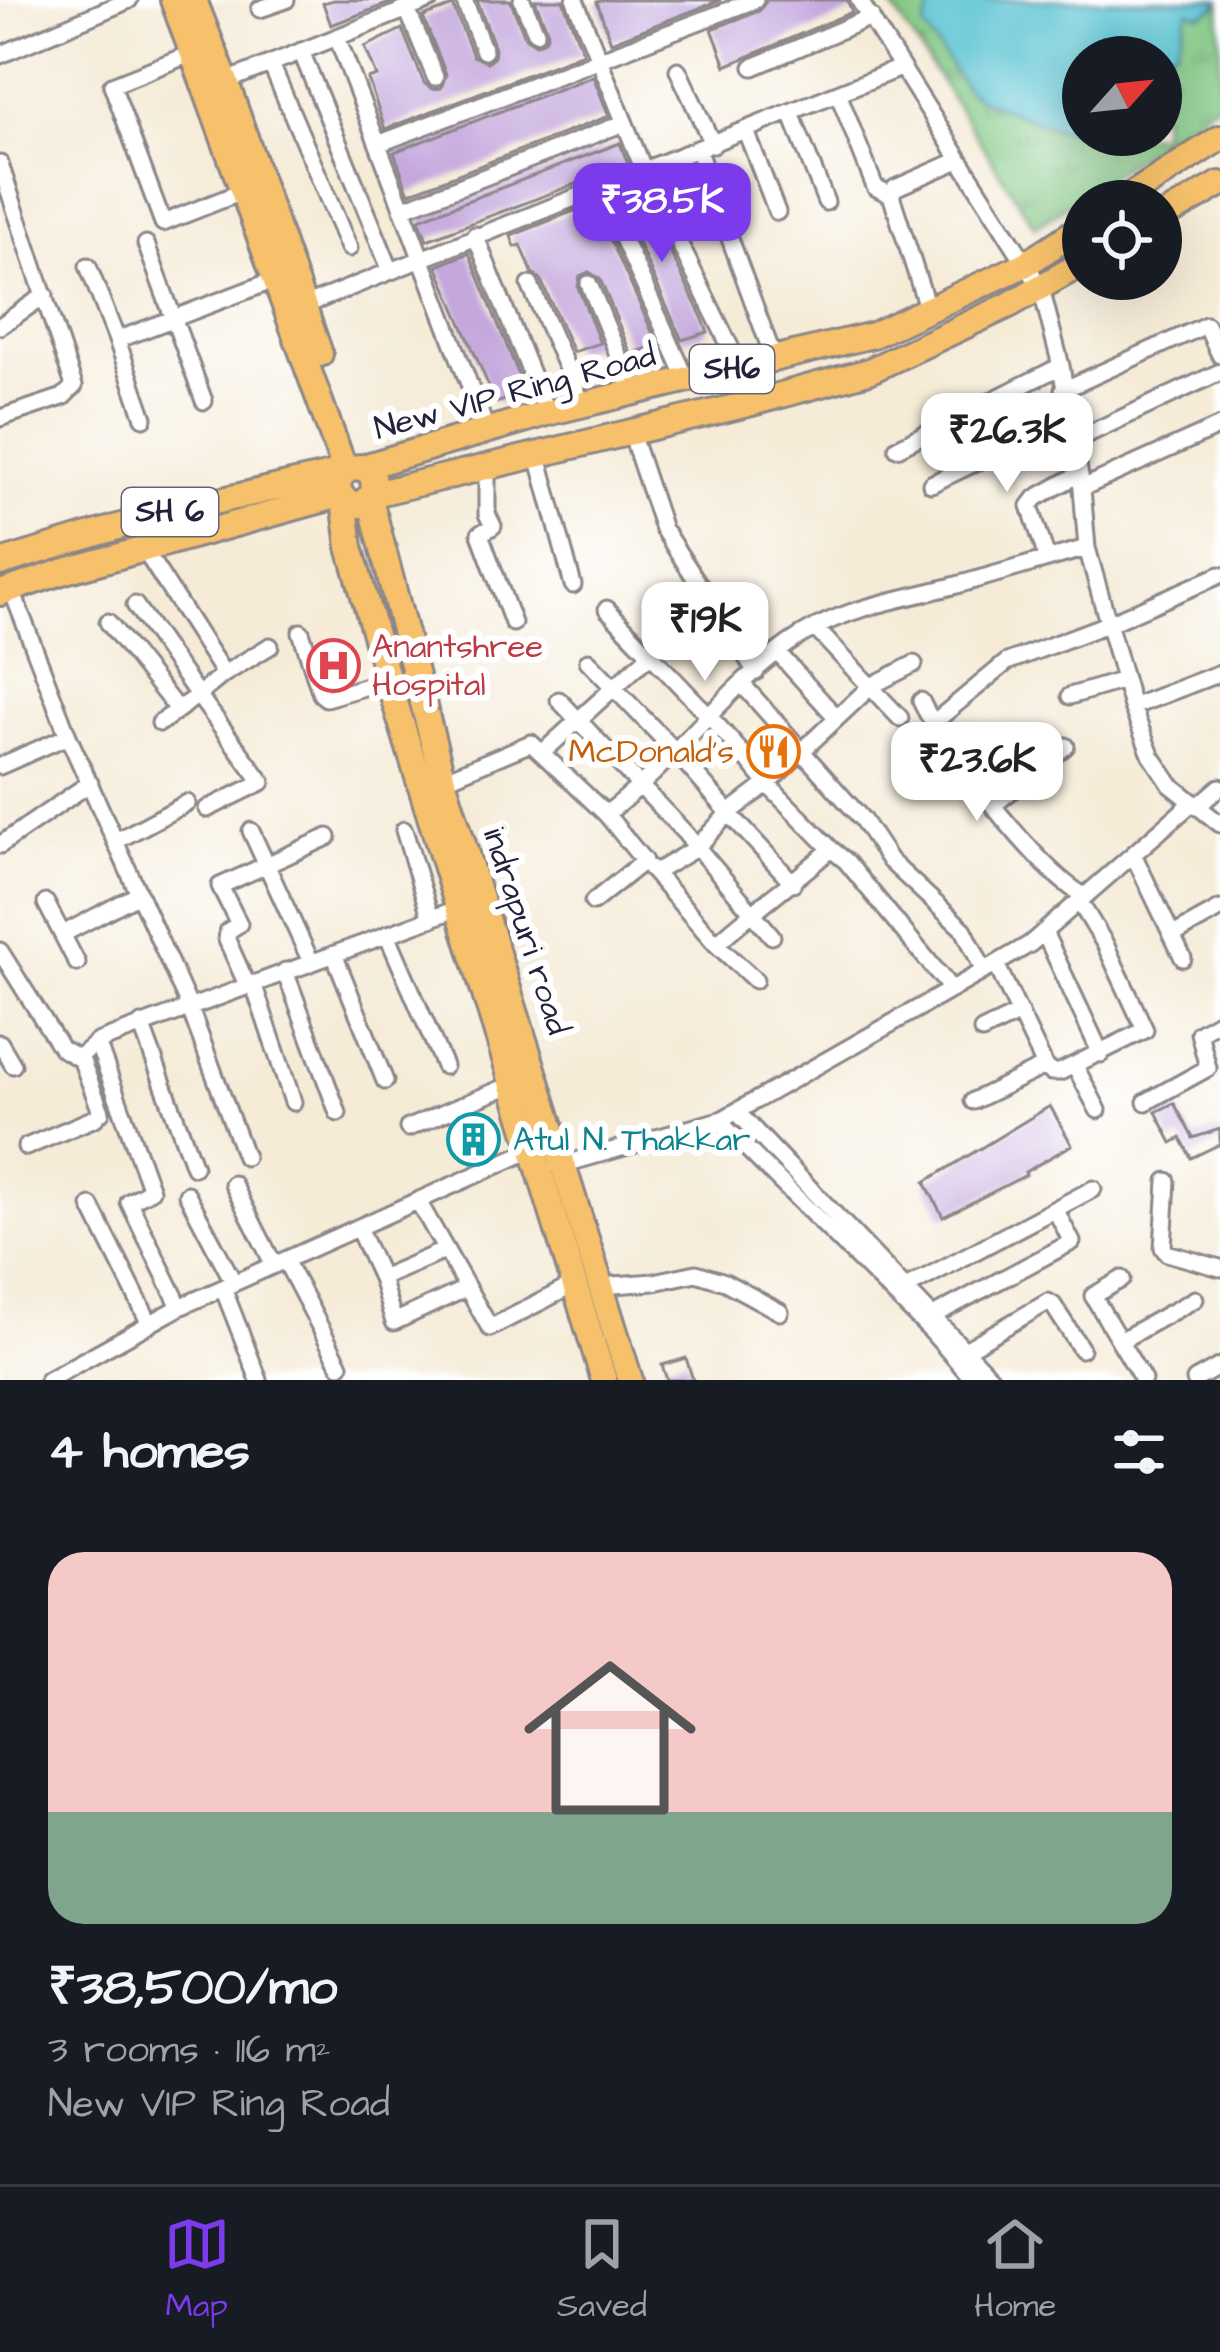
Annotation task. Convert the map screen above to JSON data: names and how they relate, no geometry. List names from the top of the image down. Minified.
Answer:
{"streets":{"main road":["SH6","New VIP Ring Road","SH 6","indrapuri road"]},"crossings":[["New VIP Ring Road","indrapuri road"]],"places":{"hospital":["Anantshree Hospital"],"restaurant":["McDonald's"],"building":["Atul N. Thakkar"]},"north":"top right","page":{"price":["₹38.5K","₹26.3K","₹19K","₹23.6K"],"heading":"4 homes","list":[{"name":"₹38,500/mo","note":"3 rooms · 116 m² · New VIP Ring Road"}],"tabs":["Map","Saved","Home"]}}
